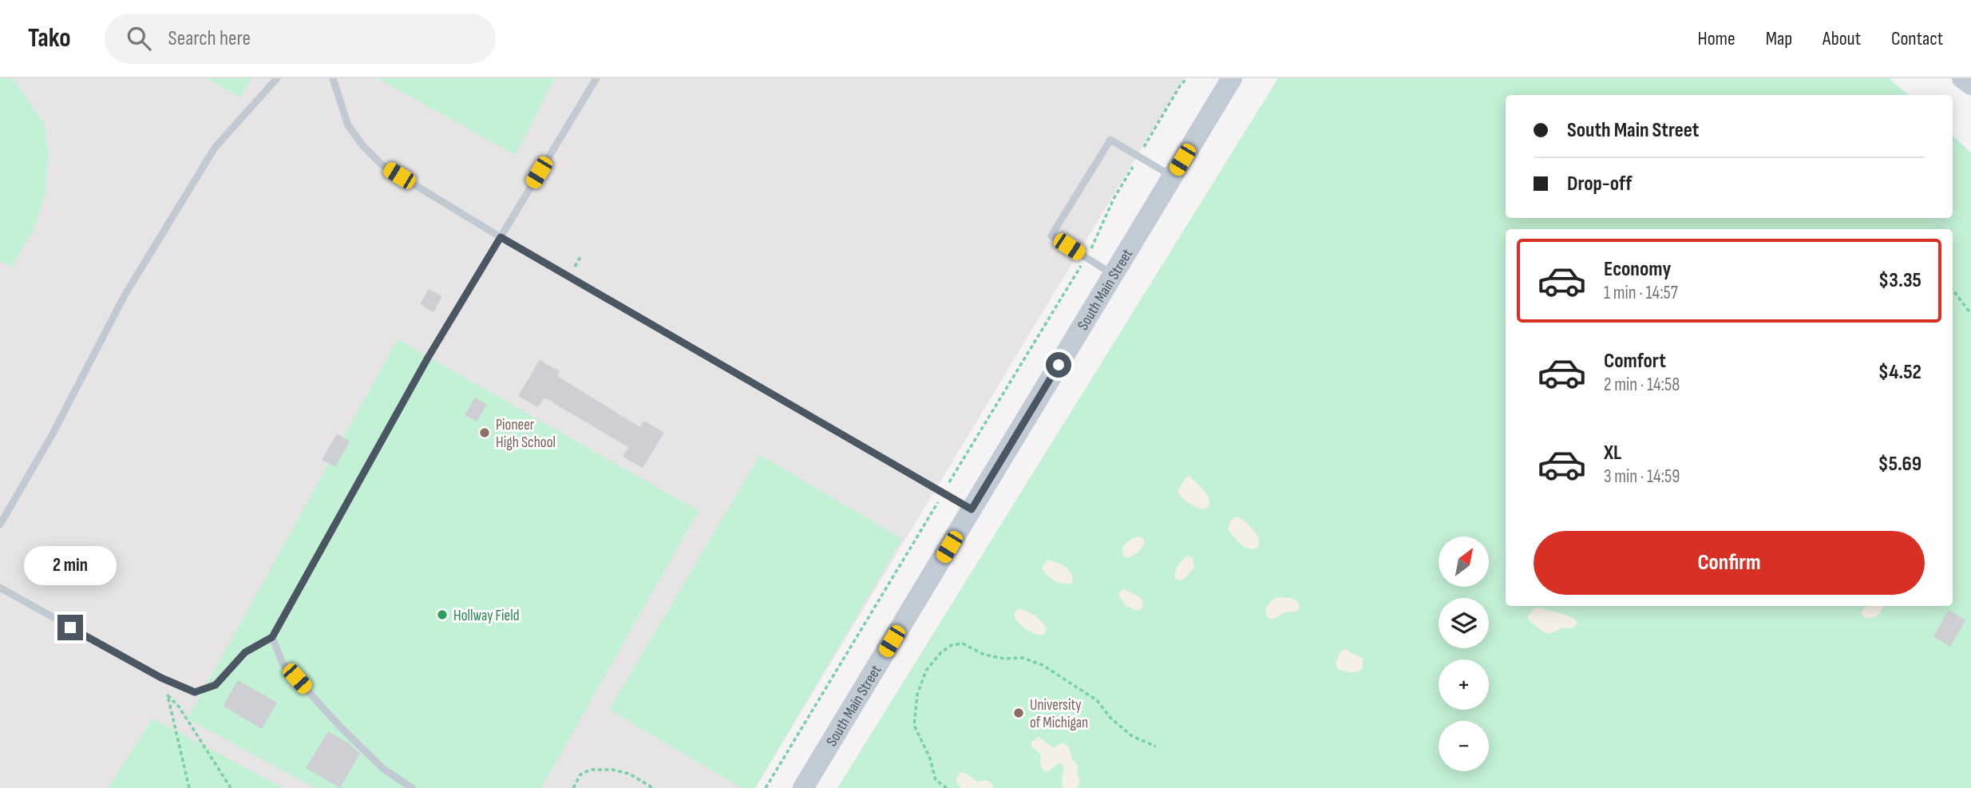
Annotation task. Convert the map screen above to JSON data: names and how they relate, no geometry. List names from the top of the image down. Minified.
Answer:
{"streets":{"main road":["South Main Street"]},"places":["Pioneer High School","Hollway Field","University of Michigan"],"north":"top right","page":{"header":"Tako","search":"Search here","nav":["Home","Map","About","Contact"],"banner":["South Main Street","Drop-off"],"list":[{"name":"Economy","note":"1 min · 14:57","value":"$3.35"},{"name":"Comfort","note":"2 min · 14:58","value":"$4.52"},{"name":"XL","note":"3 min · 14:59","value":"$5.69"}],"buttons":"Confirm","map_buttons":["+","−"],"bubble":"2 min"}}
